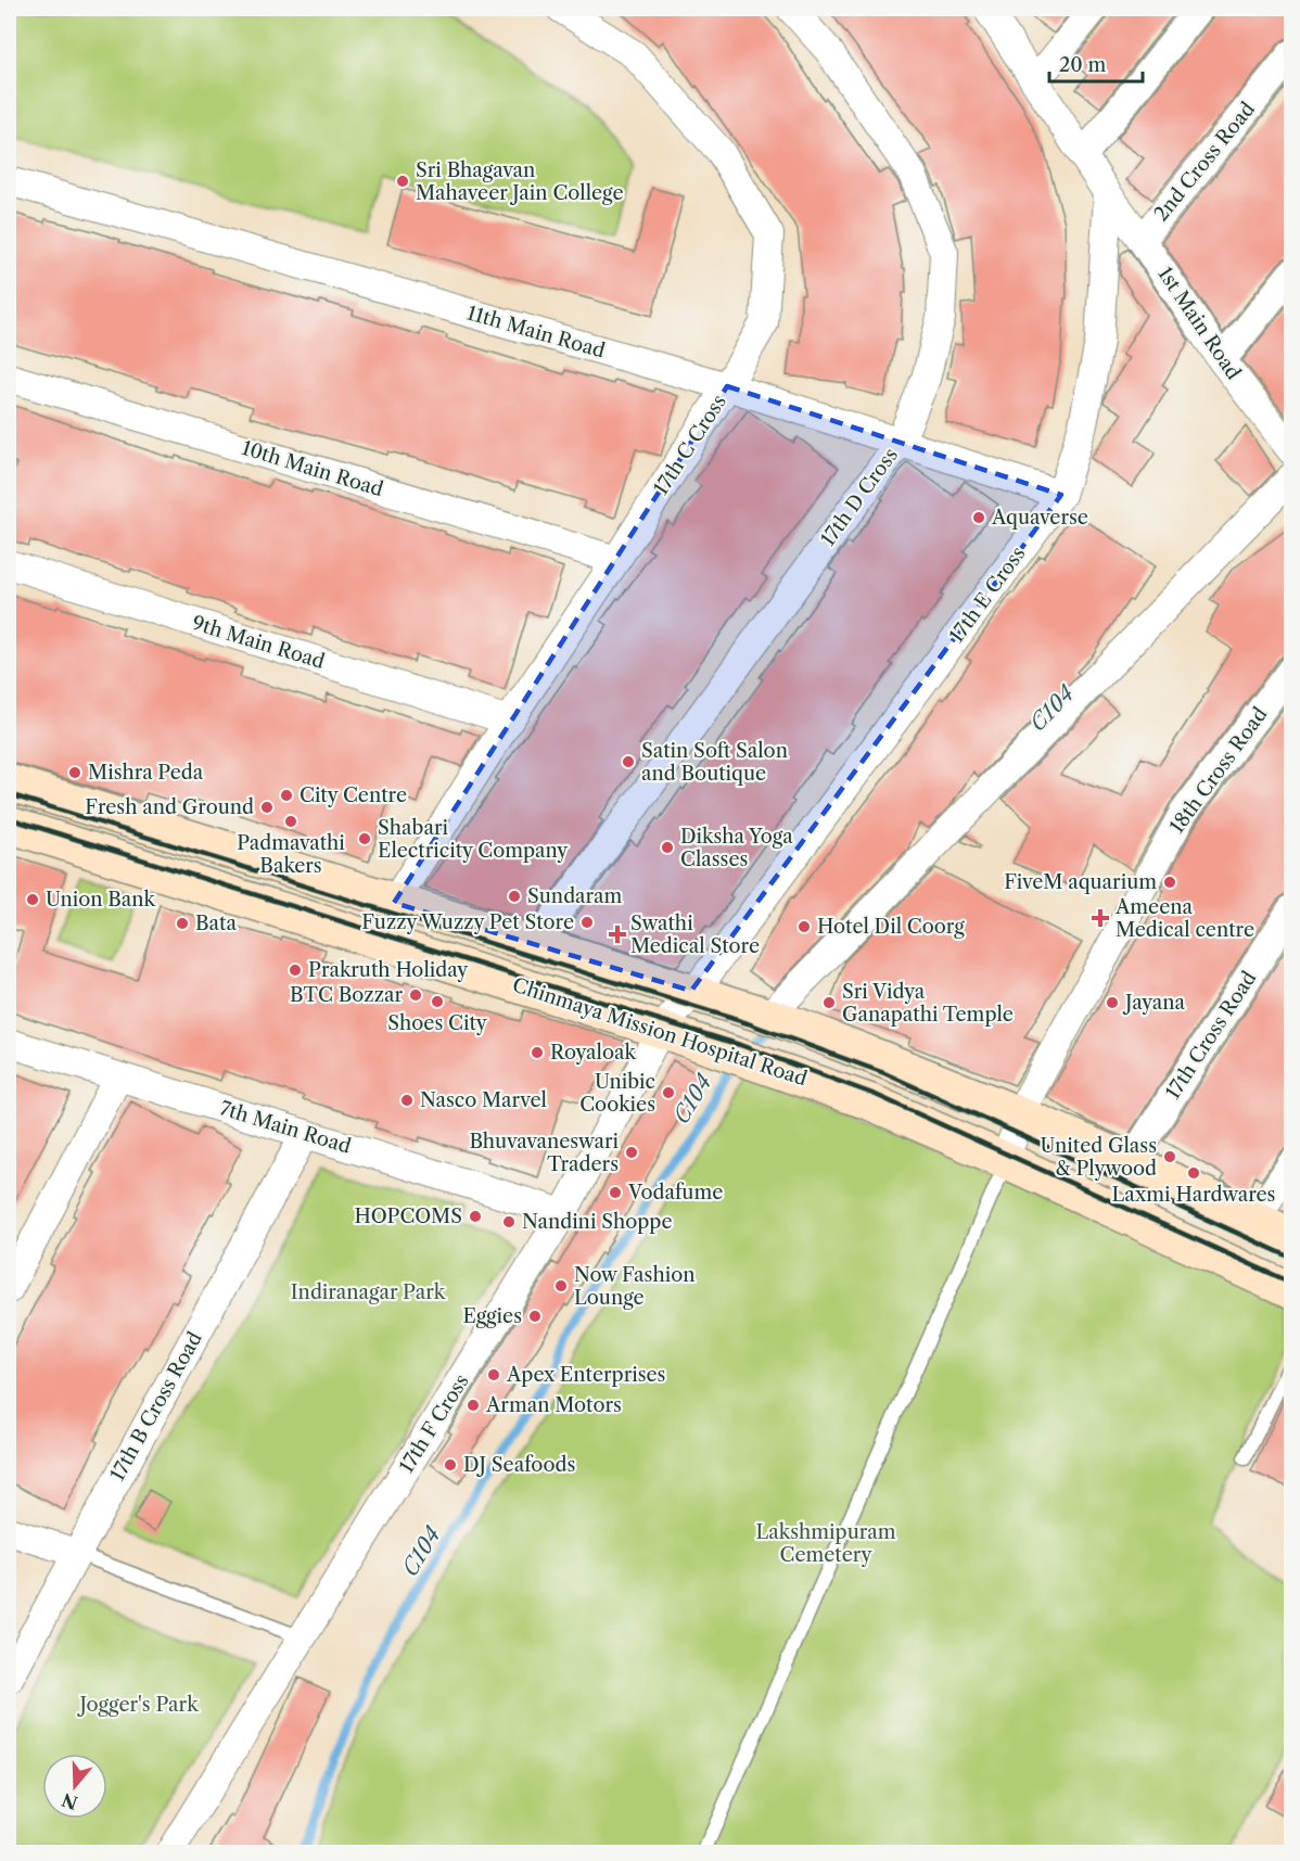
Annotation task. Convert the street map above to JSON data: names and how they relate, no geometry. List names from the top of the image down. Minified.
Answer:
{"streets":{"main road":["Chinmaya Mission Hospital Road"],"street":["2nd Cross Road","1st Main Road","11th Main Road","17th C Cross","10th Main Road","17th D Cross","17th E Cross","9th Main Road","18th Cross Road","17th Cross Road","7th Main Road","17th B Cross Road","17th F Cross"]},"crossings":[["2nd Cross Road","1st Main Road"],["1st Main Road","17th E Cross"],["11th Main Road","17th C Cross"],["11th Main Road","17th D Cross"],["11th Main Road","17th E Cross"],["17th C Cross","10th Main Road"],["17th C Cross","9th Main Road"],["17th E Cross","17th F Cross"],["18th Cross Road","Chinmaya Mission Hospital Road"],["Chinmaya Mission Hospital Road","17th F Cross"],["7th Main Road","17th B Cross Road"],["7th Main Road","17th F Cross"]],"water":["C104"],"parks":["Indiranagar Park","Lakshmipuram Cemetery","Jogger's Park"],"places":{"other":["Sri Bhagavan Mahaveer Jain College","Aquaverse","Satin Soft Salon and Boutique","Mishra Peda","City Centre","Fresh and Ground","Padmavathi Bakers","Shabari Electricity Company","Diksha Yoga Classes","FiveM aquarium","Sundaram","Union Bank","Fuzzy Wuzzy Pet Store","Bata","Hotel Dil Coorg","Prakruth Holiday","BTC Bozzar","Shoes City","Sri Vidya Ganapathi Temple","Jayana","Royaloak","Unibic Cookies","Nasco Marvel","Bhuvavaneswari Traders","United Glass & Plywood","Laxmi Hardwares","Vodafume","HOPCOMS","Nandini Shoppe","Now Fashion Lounge","Eggies","Apex Enterprises","Arman Motors","DJ Seafoods"],"health":["Ameena Medical centre","Swathi Medical Store"]},"scale_bar":"20 m","north":"bottom"}
